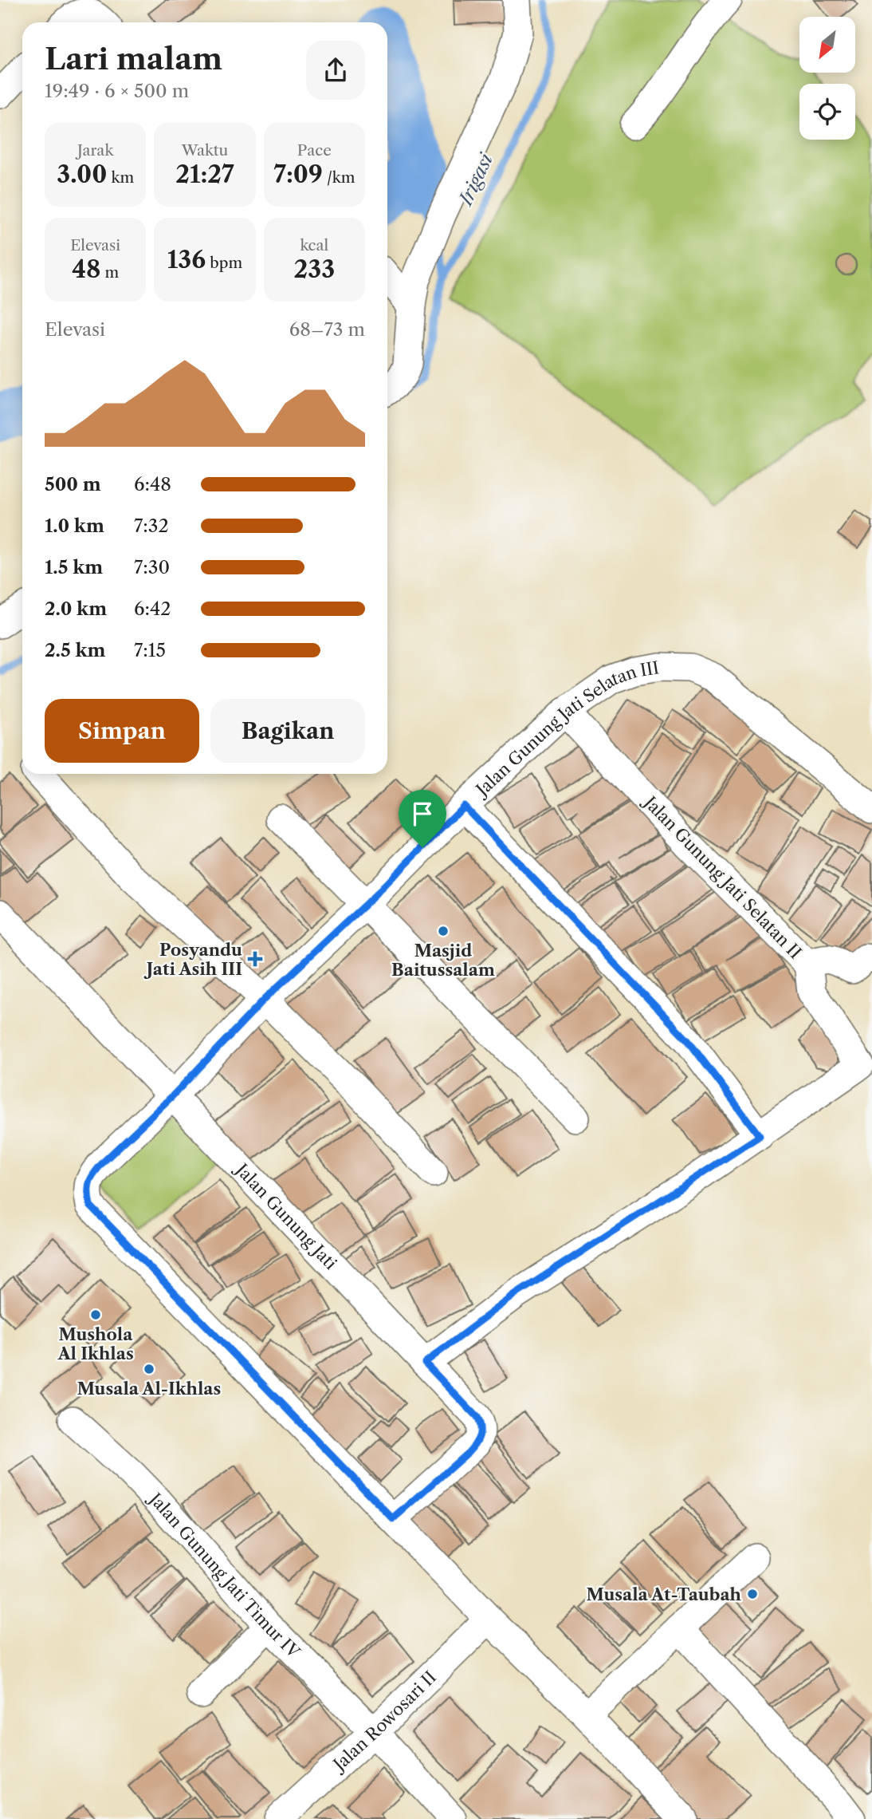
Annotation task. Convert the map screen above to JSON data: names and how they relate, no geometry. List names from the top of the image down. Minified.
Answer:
{"streets":{"street":["Jalan Gunung Jati Selatan III","Jalan Gunung Jati Selatan II","Jalan Gunung Jati","Jalan Gunung Jati Timur IV","Jalan Rowosari II"]},"crossings":[["Jalan Gunung Jati Selatan III","Jalan Gunung Jati Selatan II"],["Jalan Gunung Jati Selatan III","Jalan Gunung Jati"],["Jalan Gunung Jati Selatan III","Jalan Rowosari II"],["Jalan Gunung Jati Selatan II","Jalan Gunung Jati"],["Jalan Gunung Jati Timur IV","Jalan Rowosari II"]],"water":["Irigasi"],"places":{"other":["Masjid Baitussalam","Mushola Al Ikhlas","Musala Al-Ikhlas","Musala At-Taubah"],"health":["Posyandu Jati Asih III"]},"north":"bottom left","page":{"heading":["Lari malam","19:49 · 6 × 500 m"],"stats":[["Jarak","3.00 km"],["Waktu","21:27"],["Pace","7:09 /km"],["Elevasi","48 m"],["136 bpm"],["kcal","233"]],"chart":["Elevasi","68–73 m"],"list":[{"name":"500 m","note":"6:48"},{"name":"1.0 km","note":"7:32"},{"name":"1.5 km","note":"7:30"},{"name":"2.0 km","note":"6:42"},{"name":"2.5 km","note":"7:15"}],"buttons":["Simpan","Bagikan"]}}
